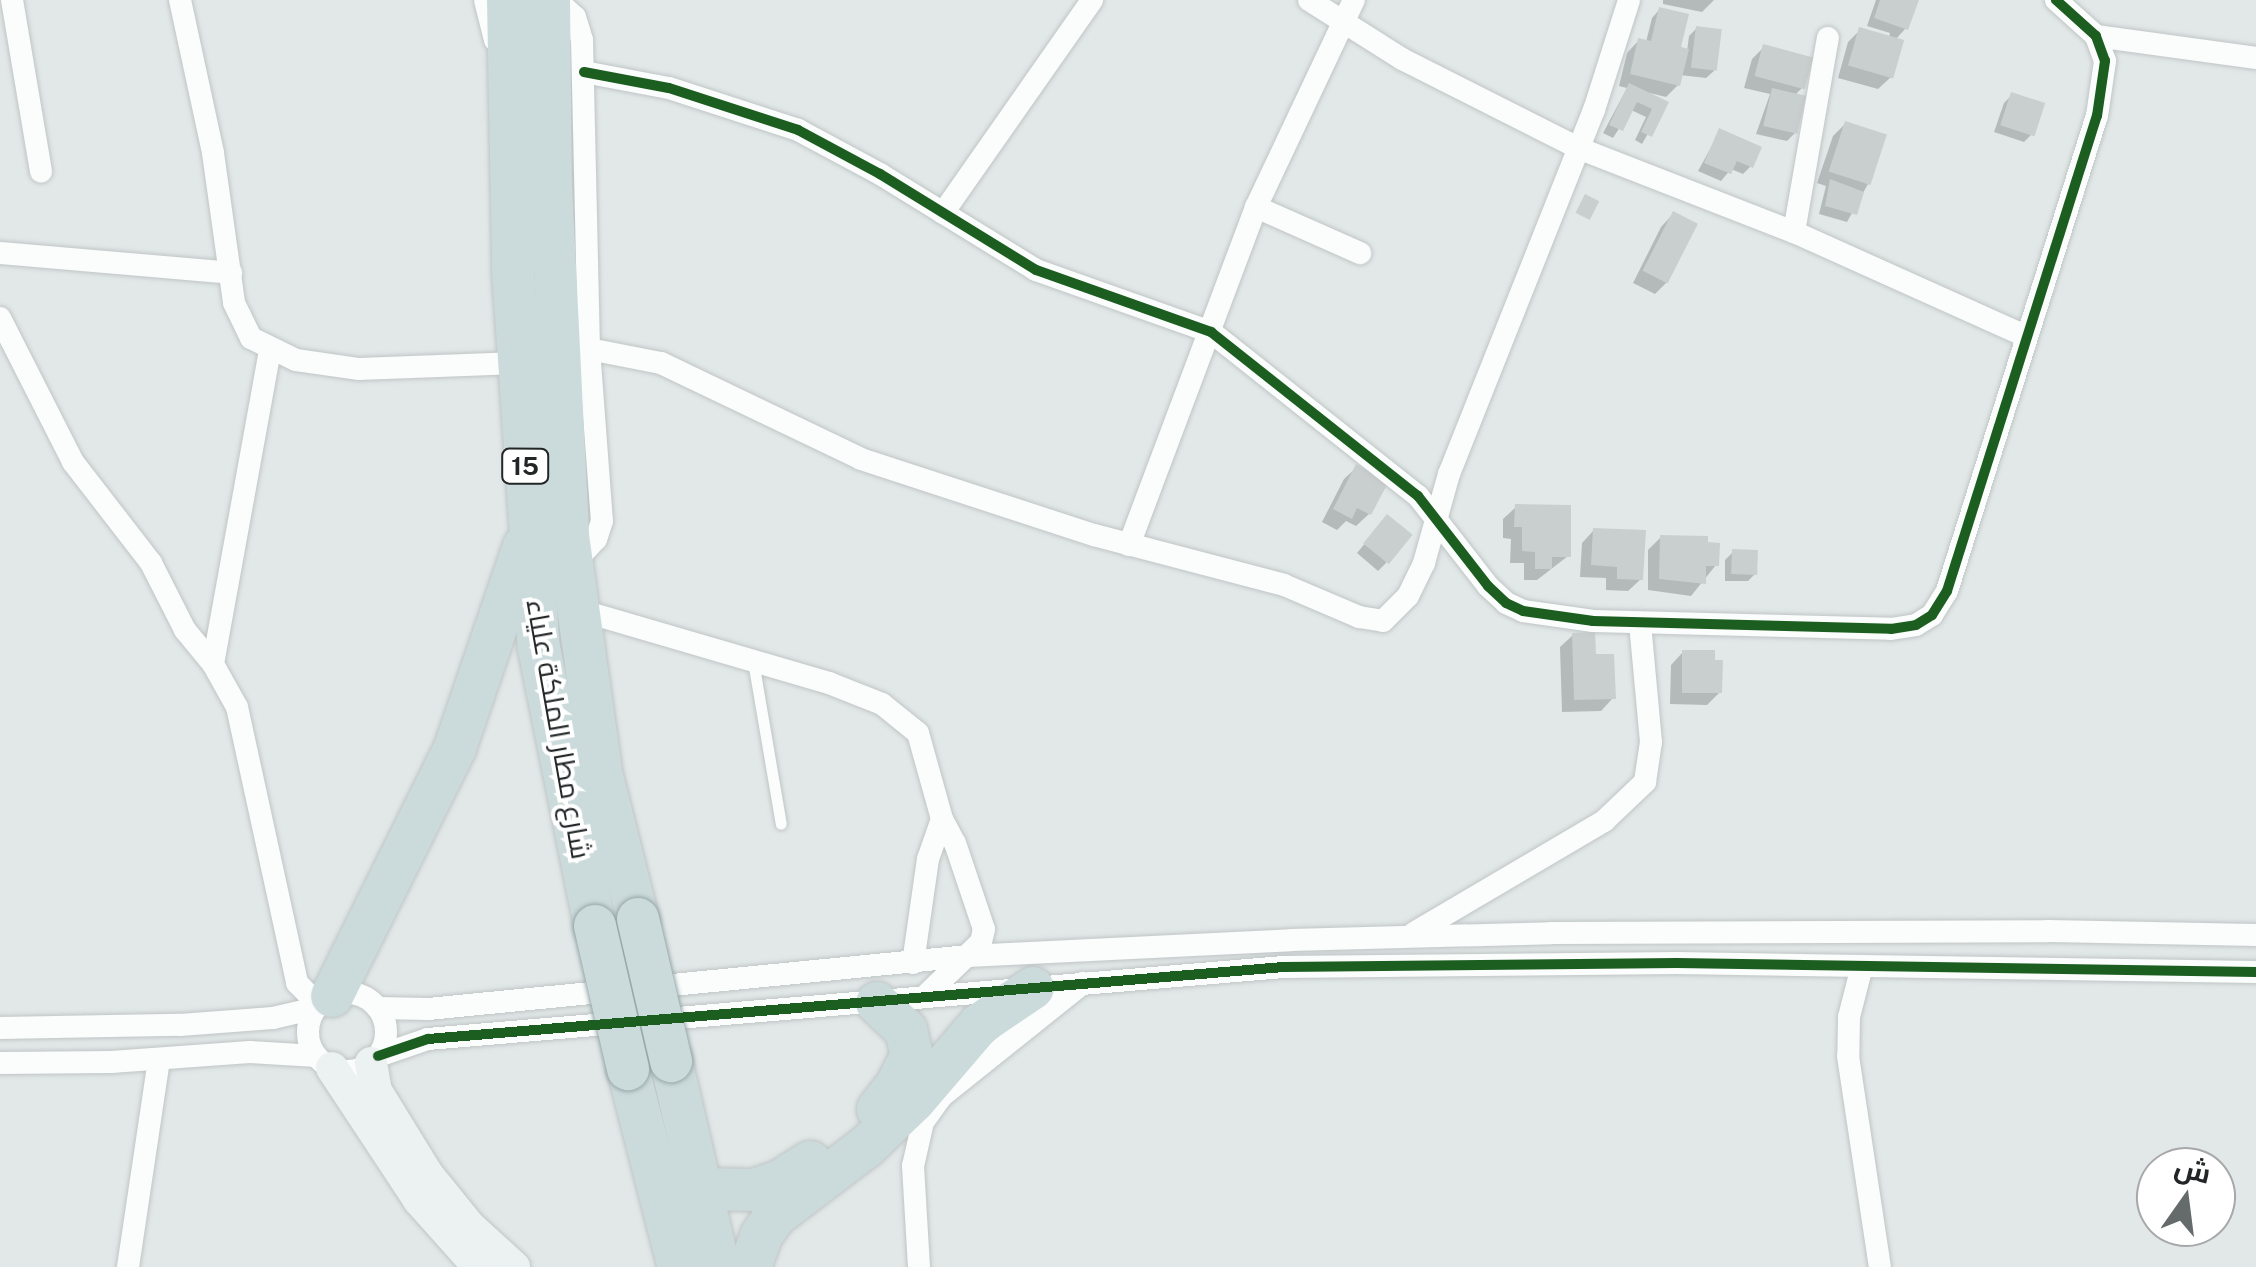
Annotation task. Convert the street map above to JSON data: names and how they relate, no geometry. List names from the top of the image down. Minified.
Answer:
{"streets":{"highway":["15","شارع مطار الملكة علياء"]},"north":"top"}
